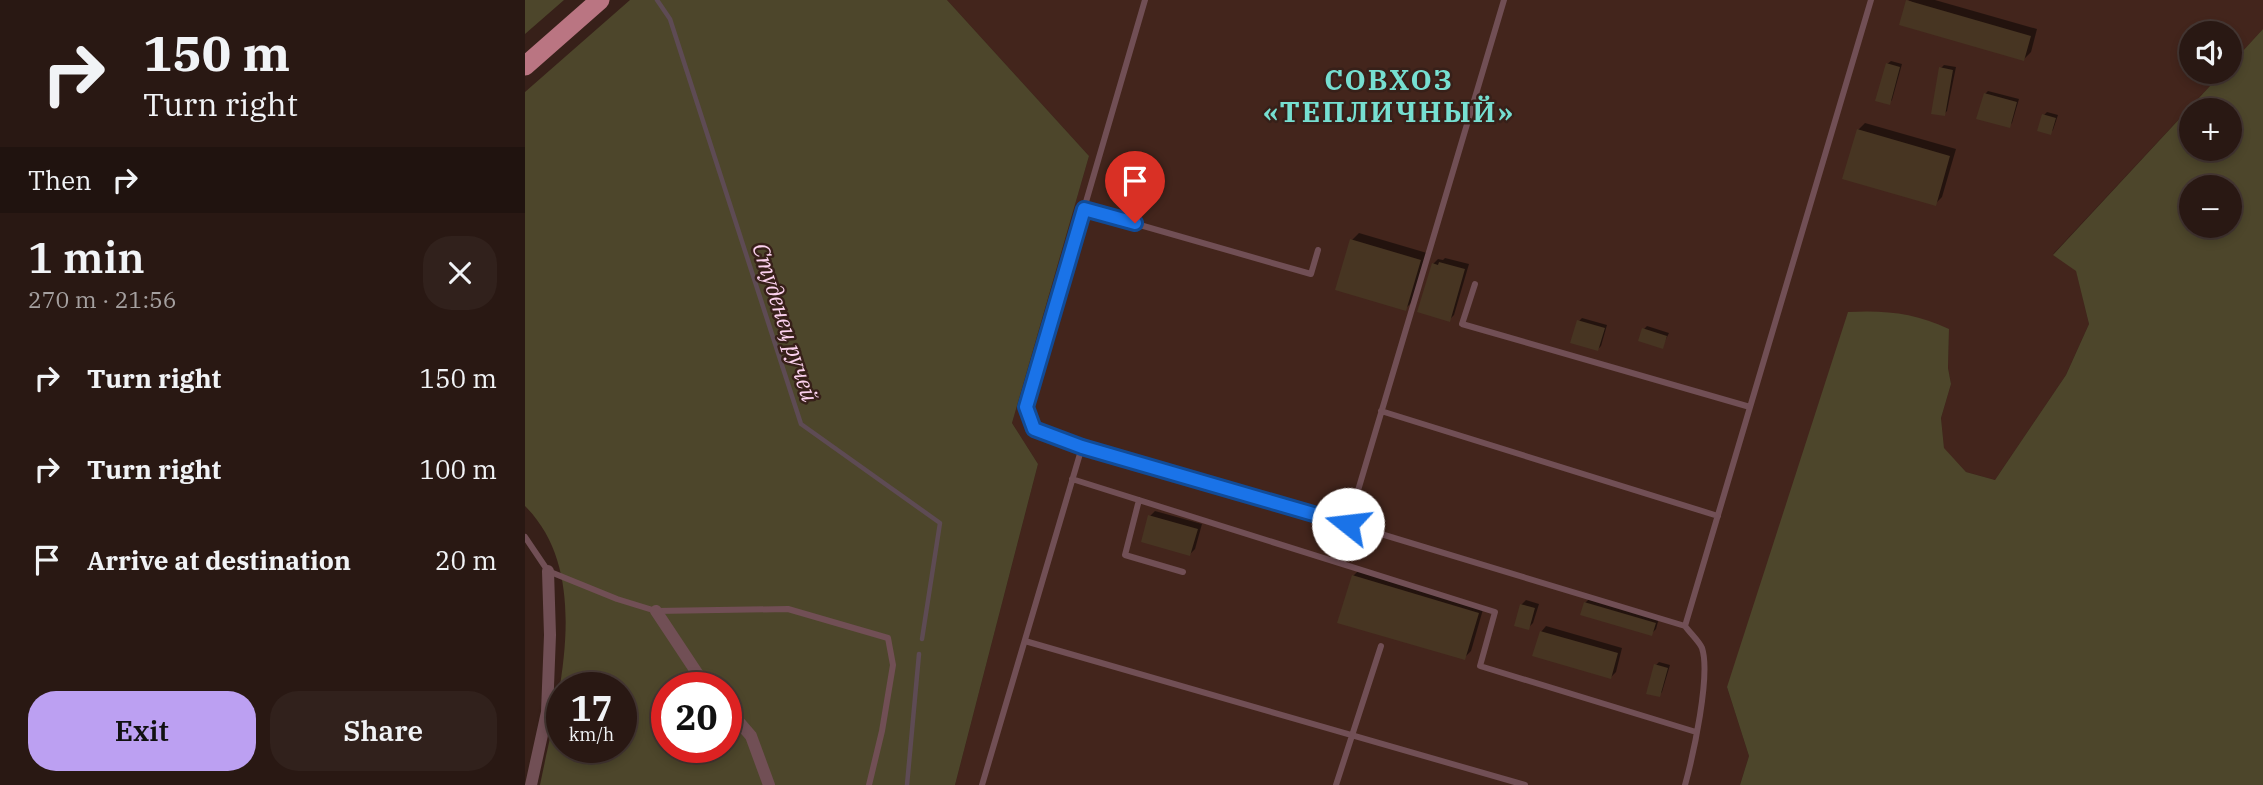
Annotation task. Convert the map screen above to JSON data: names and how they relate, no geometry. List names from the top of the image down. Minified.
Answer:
{"districts":["СОВХОЗ «ТЕПЛИЧНЫЙ»"],"water":["Студенец ручей"],"page":{"turn":["150 m","Turn right"],"map_buttons":["+","−"],"then":"Then","heading":["1 min","270 m · 21:56"],"list":[{"name":"Turn right","value":"150 m"},{"name":"Turn right","value":"100 m"},{"name":"Arrive at destination","value":"20 m"}],"speed":"17 km/h","limit":"20","buttons":["Exit","Share"]}}
